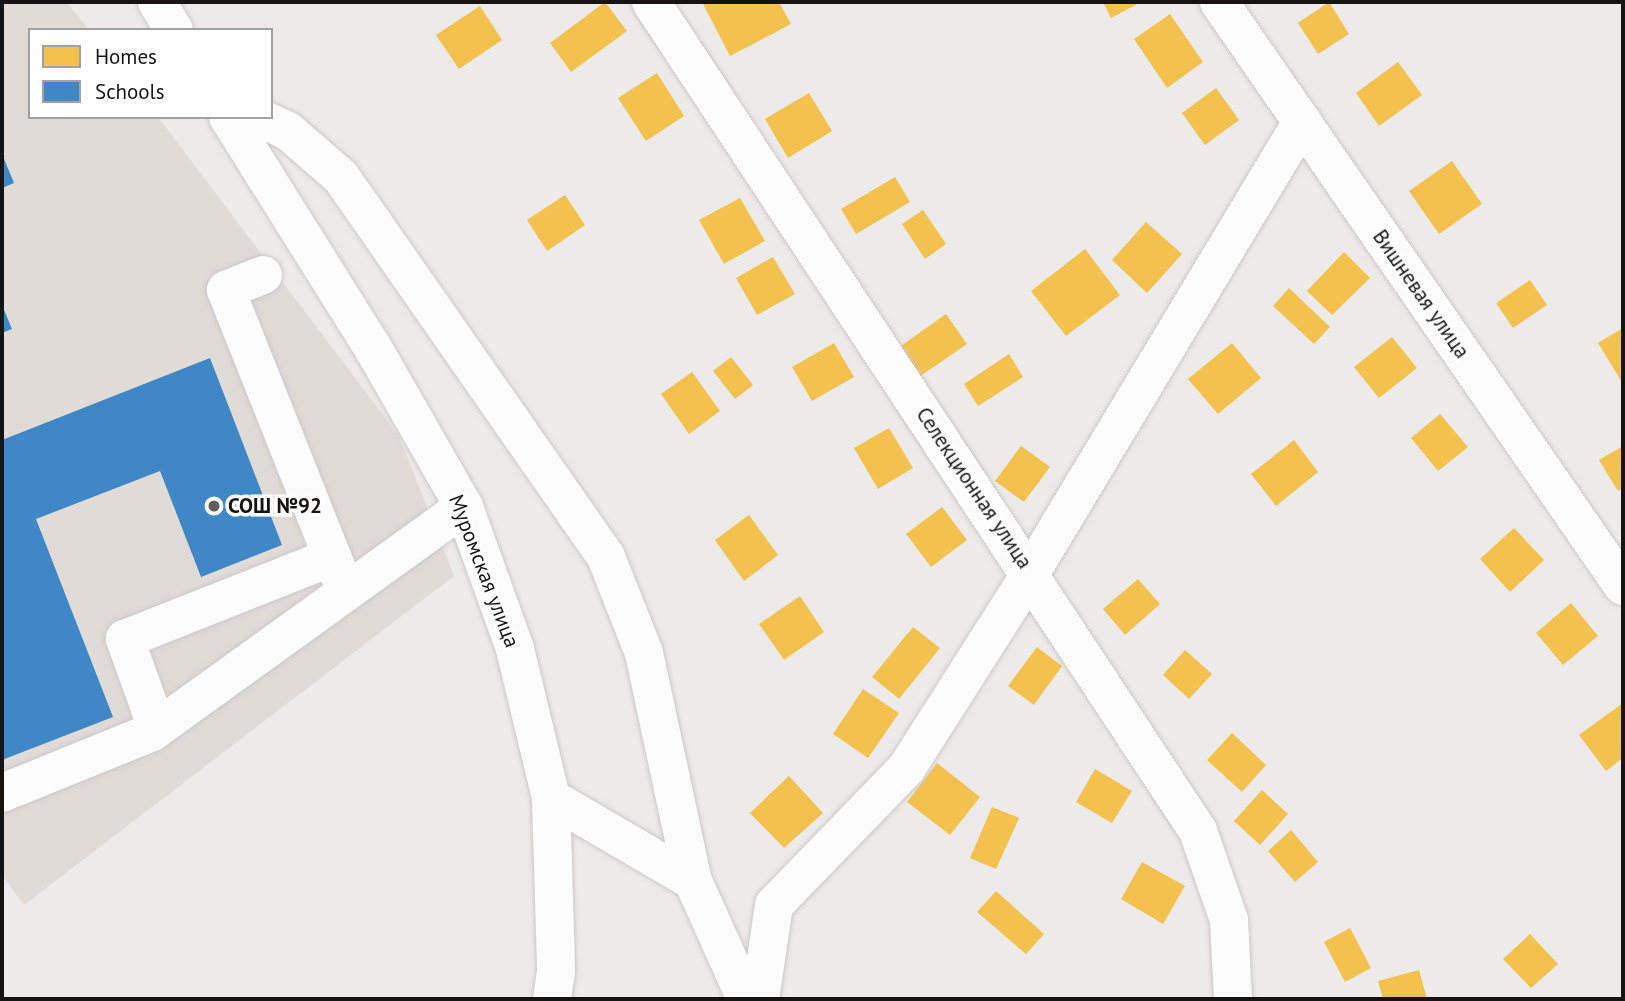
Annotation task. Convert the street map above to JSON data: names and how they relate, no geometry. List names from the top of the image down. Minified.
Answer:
{"streets":{"street":["Вишневая улица","Селекционная улица","Муромская улица"]},"places":["СОШ №92"],"legend":["Homes","Schools"]}
